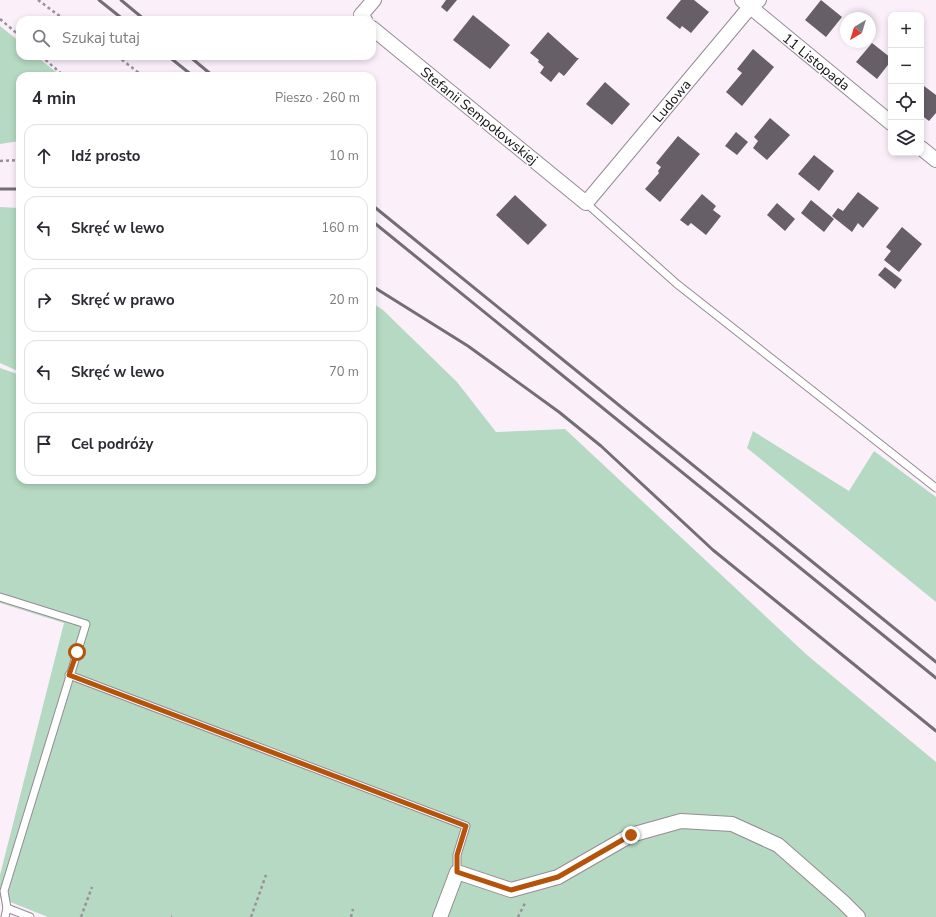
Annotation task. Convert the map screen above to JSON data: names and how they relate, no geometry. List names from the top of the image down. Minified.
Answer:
{"streets":{"street":["11 Listopada","Ludowa","Stefanii Sempołowskiej"]},"crossings":[["11 Listopada","Ludowa"],["Ludowa","Stefanii Sempołowskiej"]],"north":"bottom left","page":{"map_buttons":["+","−"],"search":"Szukaj tutaj","heading":["4 min","Pieszo · 260 m"],"list":[["Idź prosto","10 m"],["Skręć w lewo","160 m"],["Skręć w prawo","20 m"],["Skręć w lewo","70 m"],"Cel podróży"]}}
